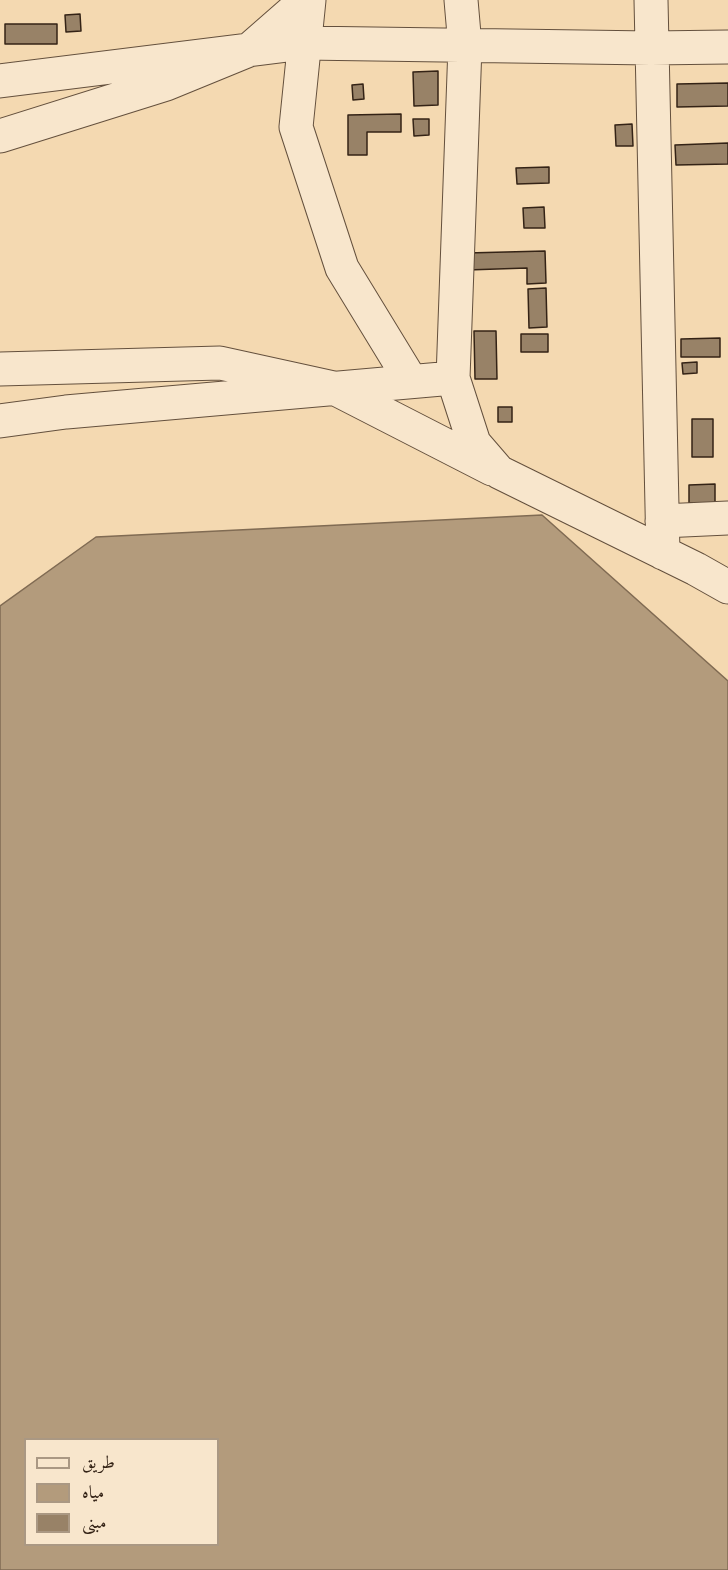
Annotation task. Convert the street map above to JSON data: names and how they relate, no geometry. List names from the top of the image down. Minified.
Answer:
{"legend":["طريق","مياه","مبنى"]}
